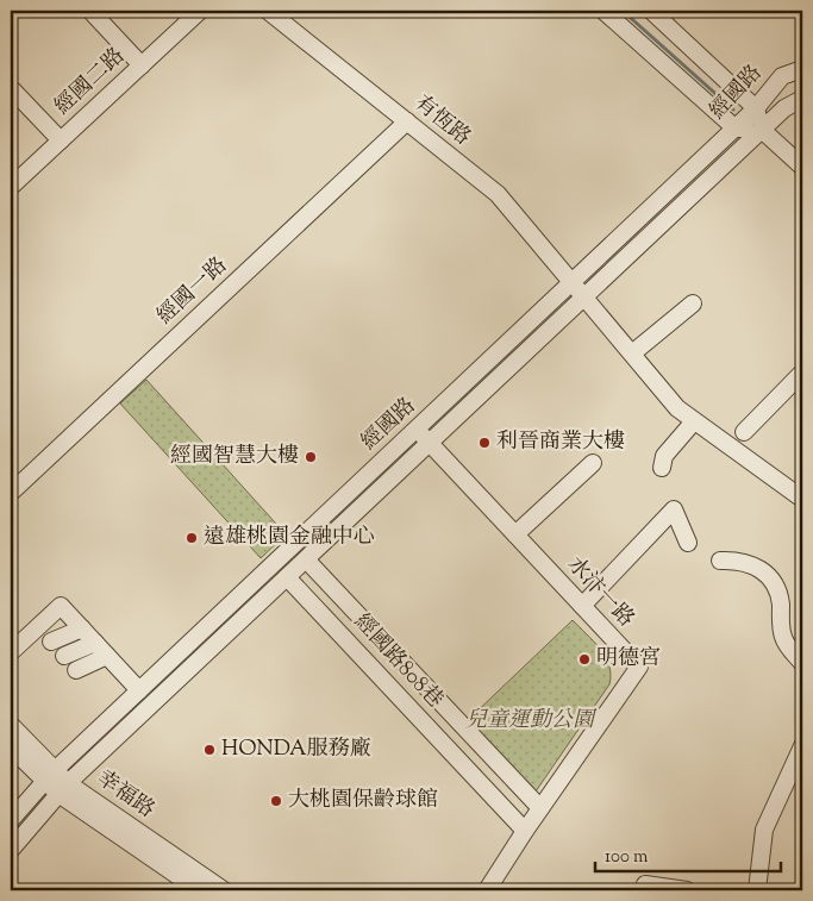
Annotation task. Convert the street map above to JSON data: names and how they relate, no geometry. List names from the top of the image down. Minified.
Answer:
{"streets":{"street":["經國二路","經國路","有恆路","經國一路","水汴一路","經國路808巷","幸福路"]},"crossings":[["經國路","有恆路"],["經國路","水汴一路"],["經國路","經國路808巷"],["經國路","幸福路"],["有恆路","經國一路"],["水汴一路","經國路808巷"]],"parks":["兒童運動公園"],"places":["利晉商業大樓","經國智慧大樓","遠雄桃園金融中心","明德宮","HONDA服務廠","大桃園保齡球館"],"scale_bar":"100 m"}
